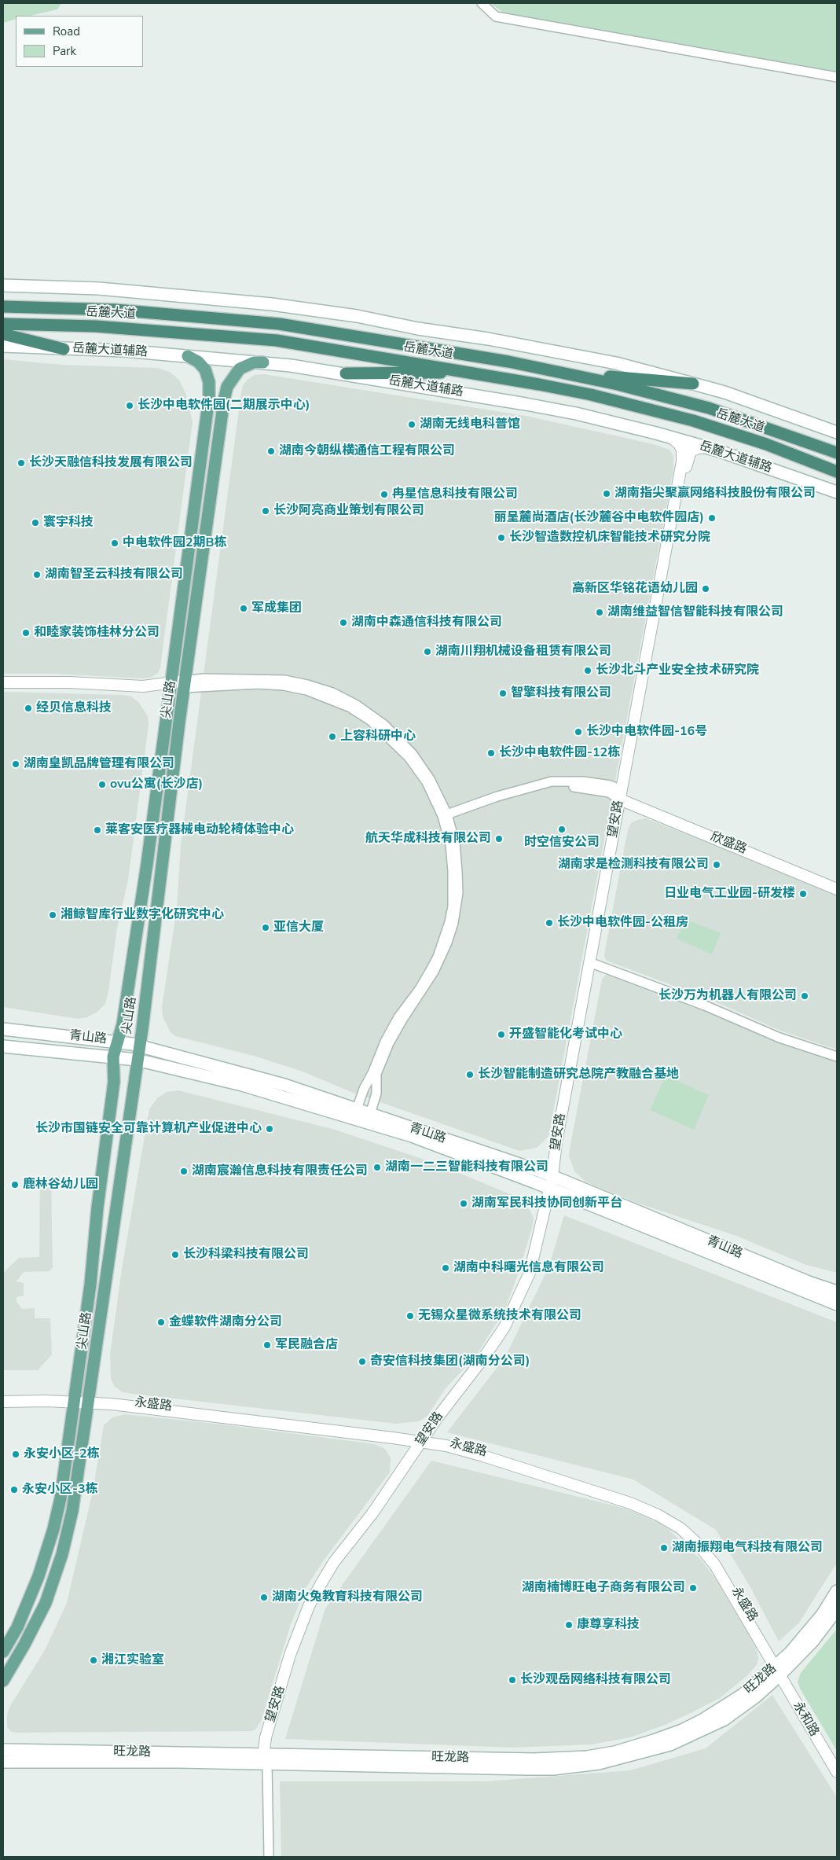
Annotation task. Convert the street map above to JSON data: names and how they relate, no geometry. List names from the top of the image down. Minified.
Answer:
{"streets":{"highway":["岳麓大道"],"main road":["岳麓大道辅路","尖山路","青山路","旺龙路"],"street":["望安路","欣盛路","永盛路","永和路"]},"crossings":[["岳麓大道辅路","尖山路"],["岳麓大道辅路","望安路"],["尖山路","青山路"],["尖山路","永盛路"],["望安路","欣盛路"],["望安路","青山路"],["望安路","永盛路"],["望安路","旺龙路"],["永盛路","旺龙路"],["永盛路","永和路"],["旺龙路","永和路"]],"places":["长沙中电软件园(二期展示中心)","湖南无线电科普馆","湖南今朝纵横通信工程有限公司","长沙天融信科技发展有限公司","湖南指尖聚赢网络科技股份有限公司","冉星信息科技有限公司","长沙阿亮商业策划有限公司","丽呈麓尚酒店(长沙麓谷中电软件园店)","寰宇科技","长沙智造数控机床智能技术研究分院","中电软件园2期B栋","湖南智圣云科技有限公司","高新区华铭花语幼儿园","军成集团","湖南维益智信智能科技有限公司","湖南中森通信科技有限公司","和睦家装饰桂林分公司","湖南川翔机械设备租赁有限公司","长沙北斗产业安全技术研究院","智擎科技有限公司","经贝信息科技","长沙中电软件园-16号","上容科研中心","长沙中电软件园-12栋","湖南皇凯品牌管理有限公司","ovu公寓(长沙店)","时空信安公司","莱客安医疗器械电动轮椅体验中心","航天华成科技有限公司","湖南求是检测科技有限公司","日业电气工业园-研发楼","湘鲸智库行业数字化研究中心","长沙中电软件园-公租房","亚信大厦","长沙万为机器人有限公司","开盛智能化考试中心","长沙智能制造研究总院产教融合基地","长沙市国链安全可靠计算机产业促进中心","湖南一二三智能科技有限公司","湖南宸瀚信息科技有限责任公司","鹿林谷幼儿园","湖南军民科技协同创新平台","长沙科梁科技有限公司","湖南中科曙光信息有限公司","无锡众星微系统技术有限公司","金蝶软件湖南分公司","军民融合店","奇安信科技集团(湖南分公司)","永安小区-2栋","永安小区-3栋","湖南振翔电气科技有限公司","湖南楠博旺电子商务有限公司","湖南火兔教育科技有限公司","康尊享科技","湘江实验室","长沙观岳网络科技有限公司"],"legend":["Road","Park"]}
